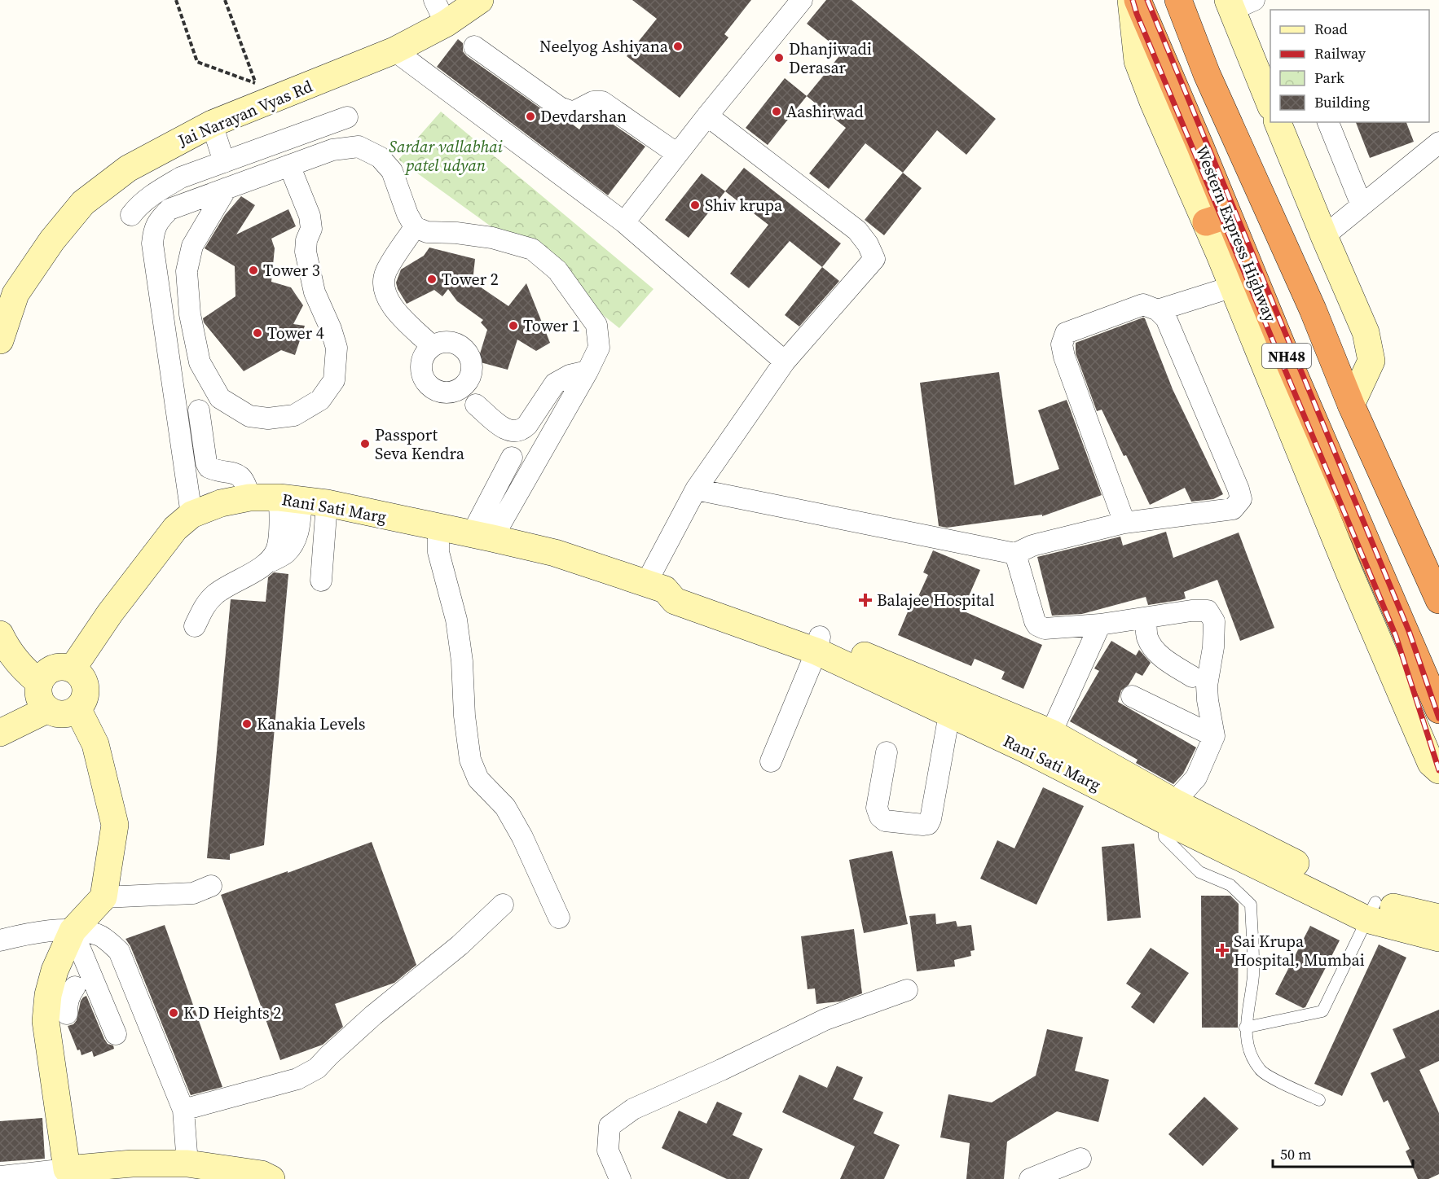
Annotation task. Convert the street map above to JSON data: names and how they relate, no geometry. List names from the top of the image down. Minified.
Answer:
{"streets":{"highway":["Western Express Highway","NH48"],"street":["Jai Narayan Vyas Rd","Rani Sati Marg"]},"parks":["Sardar vallabhai patel udyan"],"places":{"other":["Neelyog Ashiyana","Dhanjiwadi Derasar","Aashirwad","Devdarshan","Shiv krupa","Tower 3","Tower 2","Tower 1","Tower 4","Passport Seva Kendra","Kanakia Levels","K D Heights 2"],"health":["Balajee Hospital","Sai Krupa Hospital, Mumbai"]},"legend":["Road","Railway","Park","Building"],"scale_bar":"50 m"}
